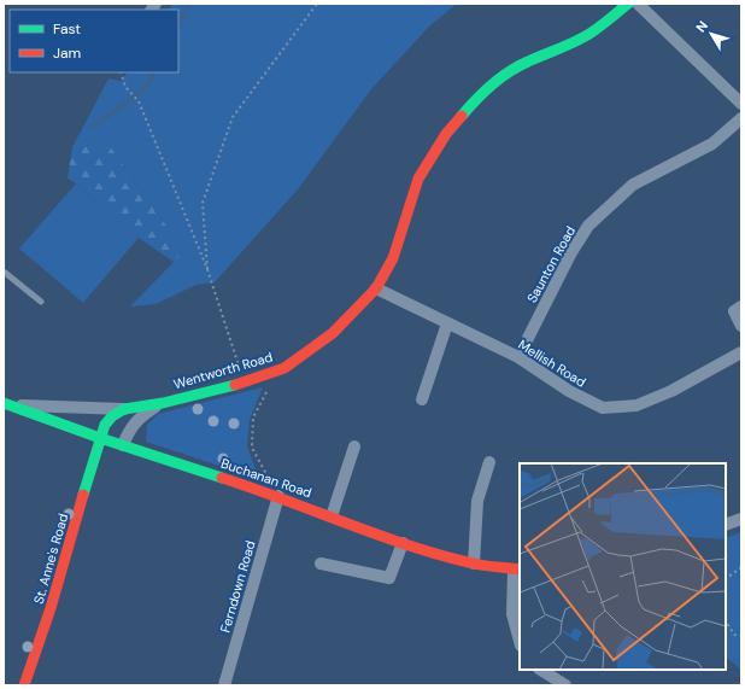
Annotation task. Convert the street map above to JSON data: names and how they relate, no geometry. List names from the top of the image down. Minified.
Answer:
{"streets":{"street":["Saunton Road","Mellish Road","Wentworth Road","Buchanan Road","St. Anne's Road","Ferndown Road"]},"crossings":[["Saunton Road","Mellish Road"],["Mellish Road","Wentworth Road"],["Wentworth Road","Buchanan Road"],["Wentworth Road","St. Anne's Road"],["Buchanan Road","St. Anne's Road"],["Buchanan Road","Ferndown Road"]],"legend":["Fast","Jam"],"north":"top left"}
